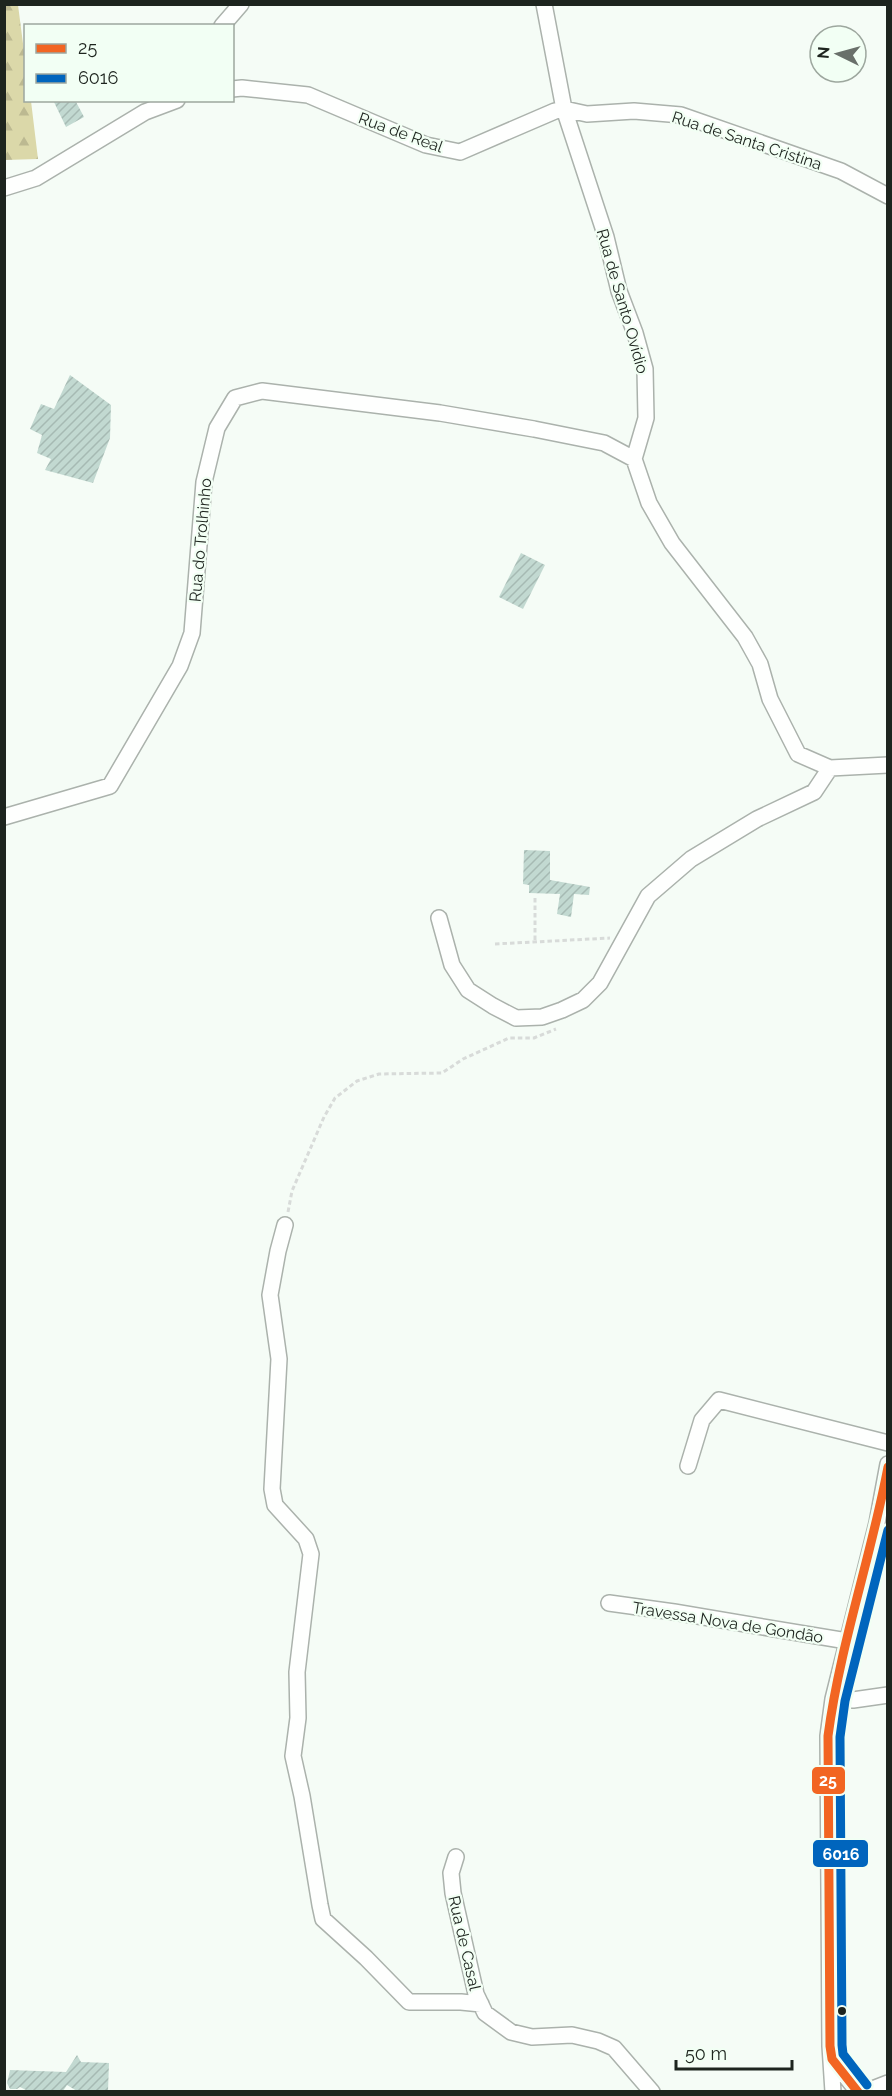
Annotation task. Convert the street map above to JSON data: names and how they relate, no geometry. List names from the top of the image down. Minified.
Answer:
{"streets":{"street":["Rua de Real","Rua de Santa Cristina","Rua de Santo Ovídio","Rua do Trolhinho","Travessa Nova de Gondão","Rua de Casal"]},"crossings":[["Rua de Real","Rua de Santa Cristina"],["Rua de Real","Rua de Santo Ovídio"],["Rua de Santa Cristina","Rua de Santo Ovídio"],["Rua de Santo Ovídio","Rua do Trolhinho"]],"lines":["transit line 25","transit line 6016"],"legend":["25","6016"],"scale_bar":"50 m","north":"left"}
